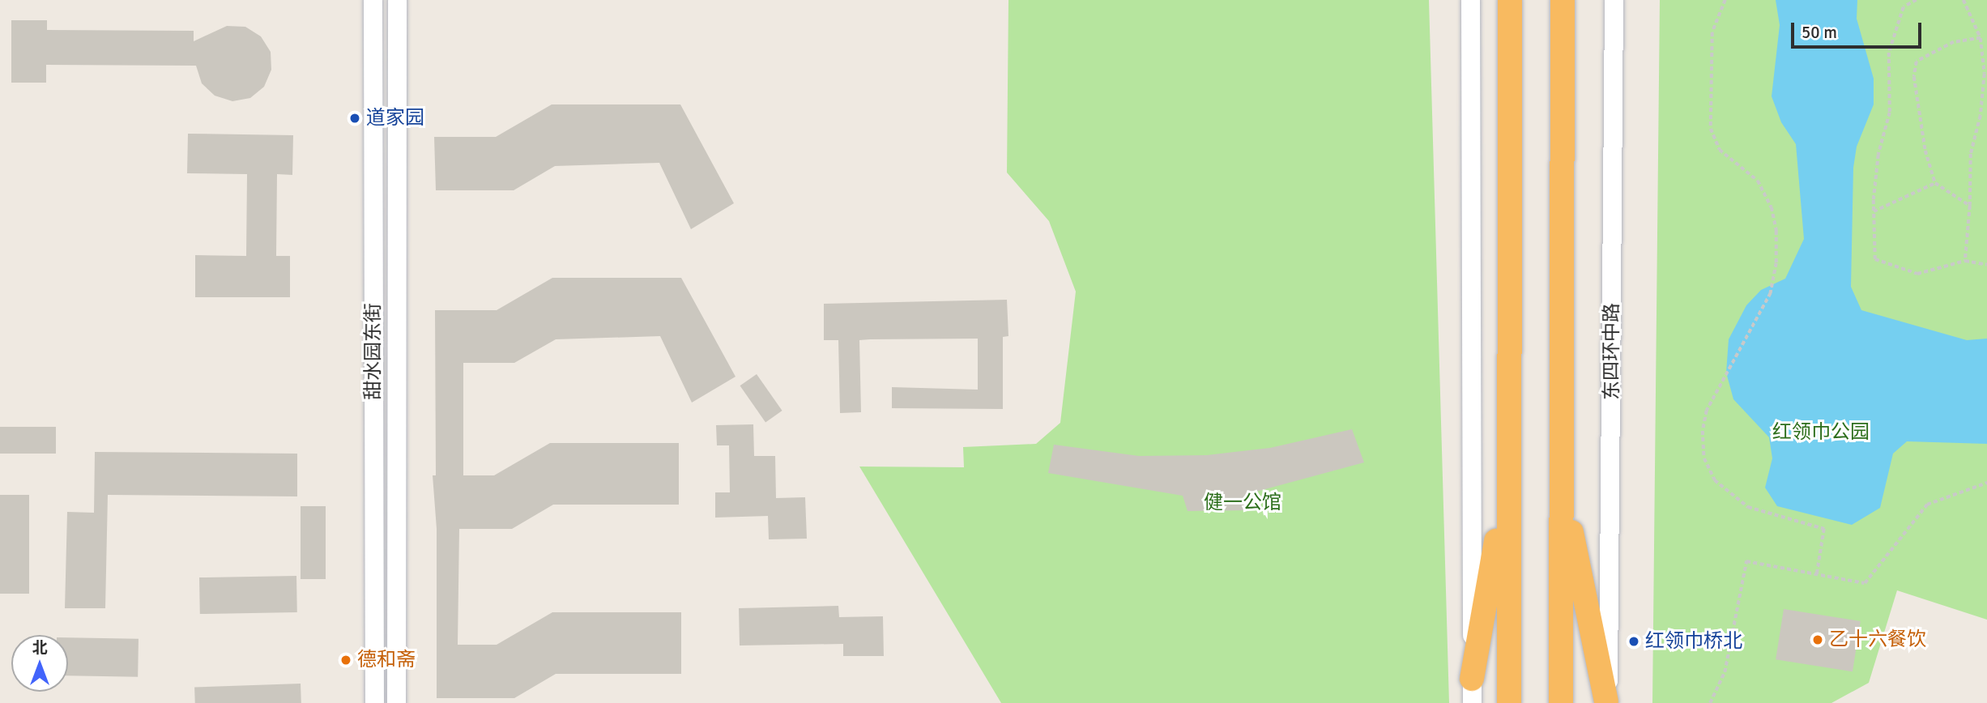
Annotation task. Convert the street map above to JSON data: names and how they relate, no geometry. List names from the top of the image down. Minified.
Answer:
{"streets":{"street":["甜水园东街","东四环中路"]},"parks":["红领巾公园","健一公馆"],"places":["道家园","乙十六餐饮","红领巾桥北","德和斋"],"scale_bar":"50 m","north":"top"}
